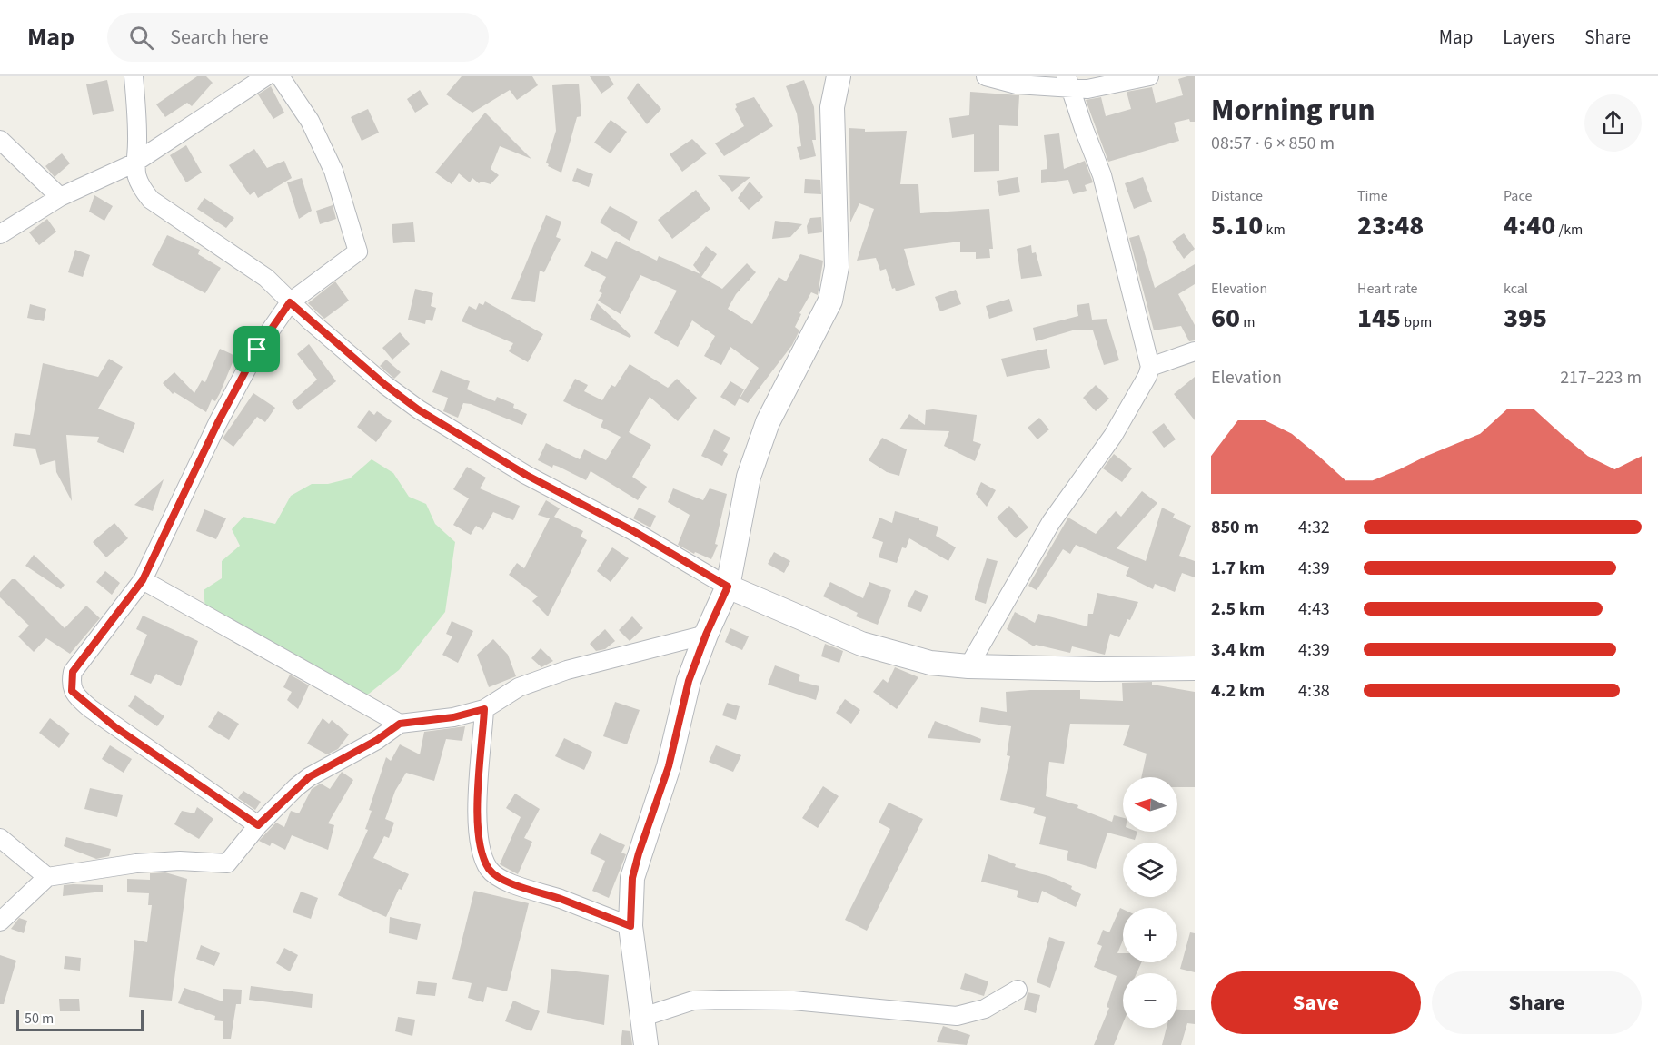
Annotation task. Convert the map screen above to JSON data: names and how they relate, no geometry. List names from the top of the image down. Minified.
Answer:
{"scale_bar":"50 m","north":"left","page":{"header":"Map","search":"Search here","nav":["Map","Layers","Share"],"heading":["Morning run","08:57 · 6 × 850 m"],"stats":[["Distance","5.10 km"],["Time","23:48"],["Pace","4:40 /km"],["Elevation","60 m"],["Heart rate","145 bpm"],["kcal","395"]],"chart":["Elevation","217–223 m"],"list":[{"name":"850 m","note":"4:32"},{"name":"1.7 km","note":"4:39"},{"name":"2.5 km","note":"4:43"},{"name":"3.4 km","note":"4:39"},{"name":"4.2 km","note":"4:38"}],"map_buttons":["+","−"],"buttons":["Save","Share"],"scale":"50 m"}}
